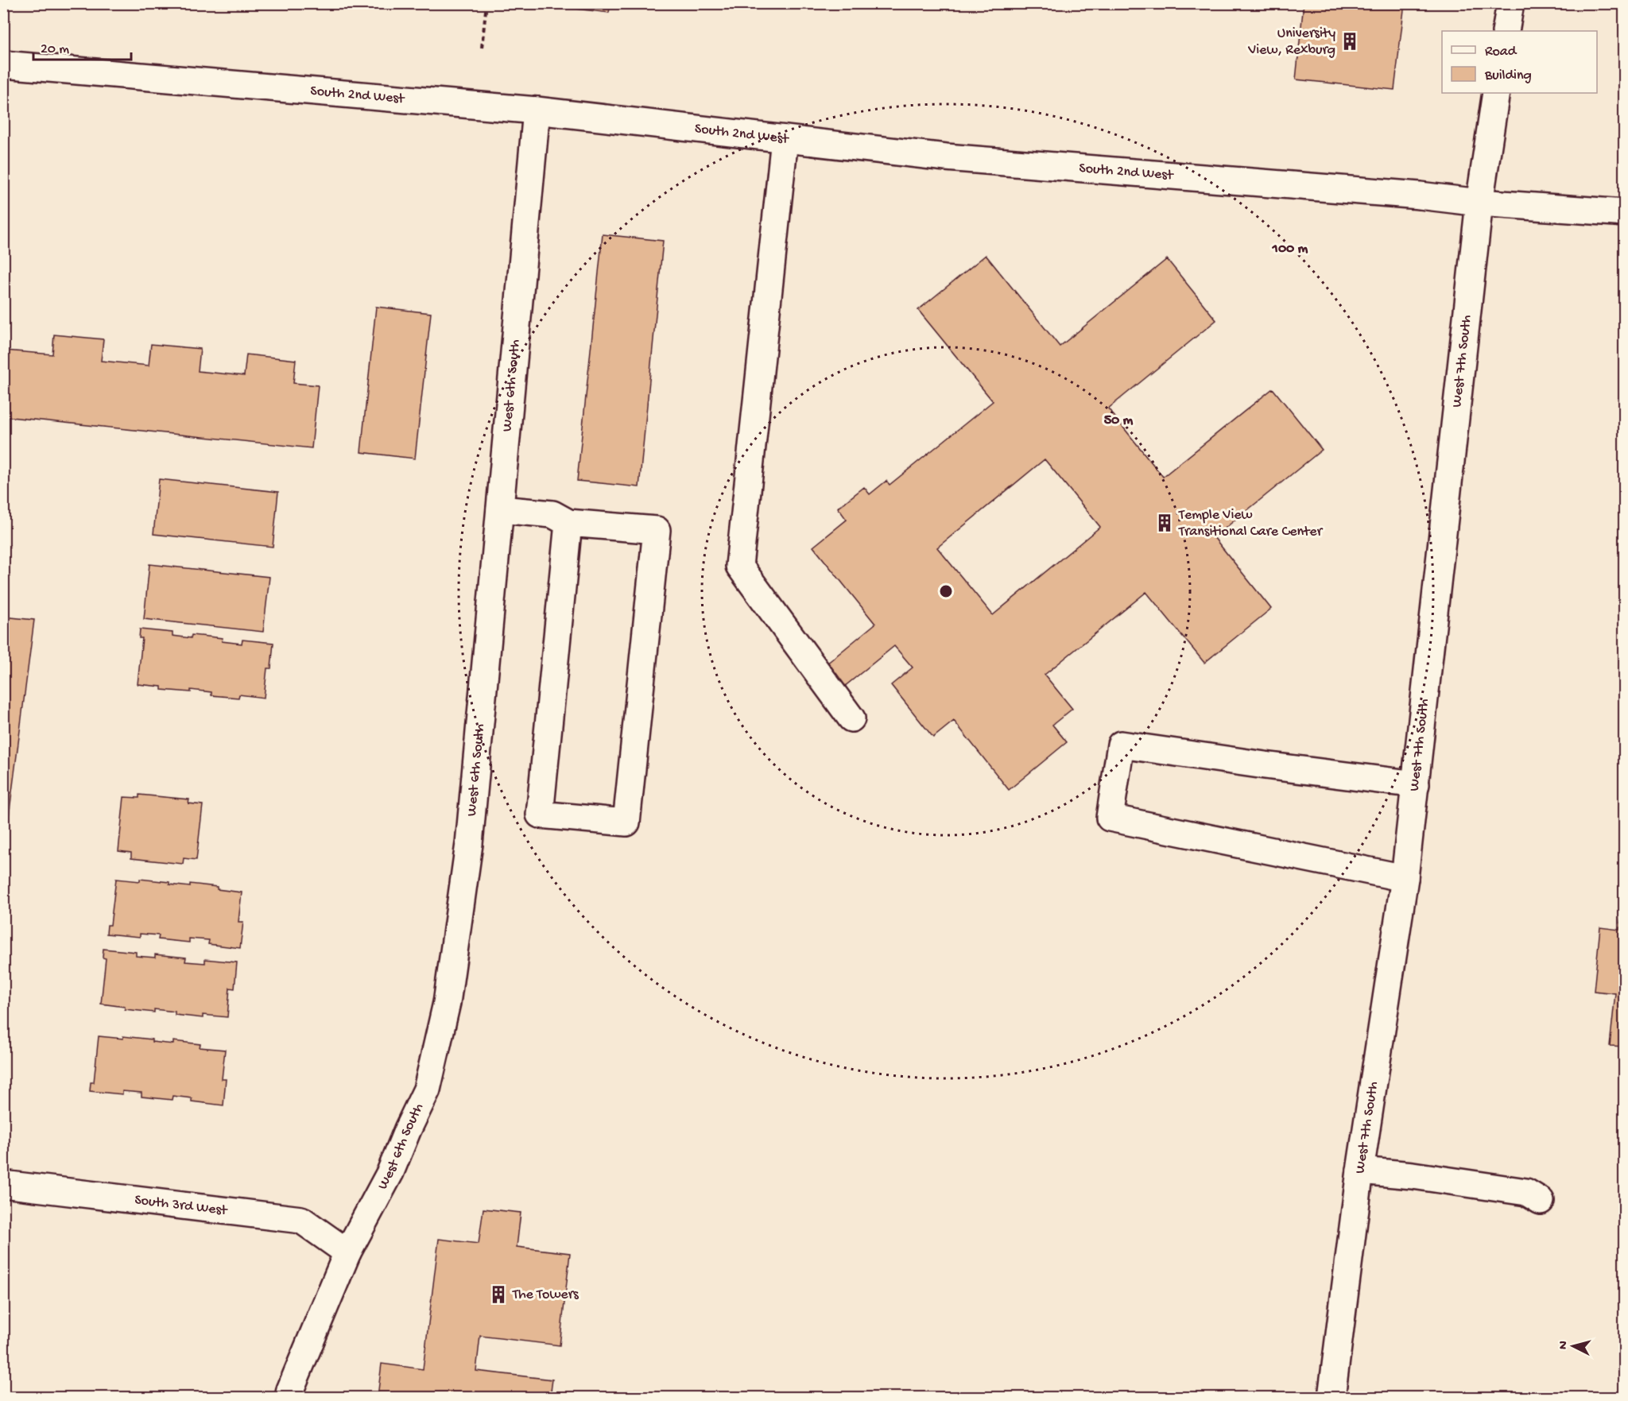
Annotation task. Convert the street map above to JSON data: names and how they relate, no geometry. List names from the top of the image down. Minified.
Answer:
{"streets":{"main road":["South 2nd West","West 7th South","West 6th South","South 3rd West"]},"crossings":[["South 2nd West","West 7th South"],["South 2nd West","West 6th South"],["West 6th South","South 3rd West"]],"places":{"building":["University View, Rexburg","Temple View Transitional Care Center","The Towers"]},"legend":["Road","Building"],"scale_bar":"20 m","north":"left","rings":["100 m","50 m"]}
